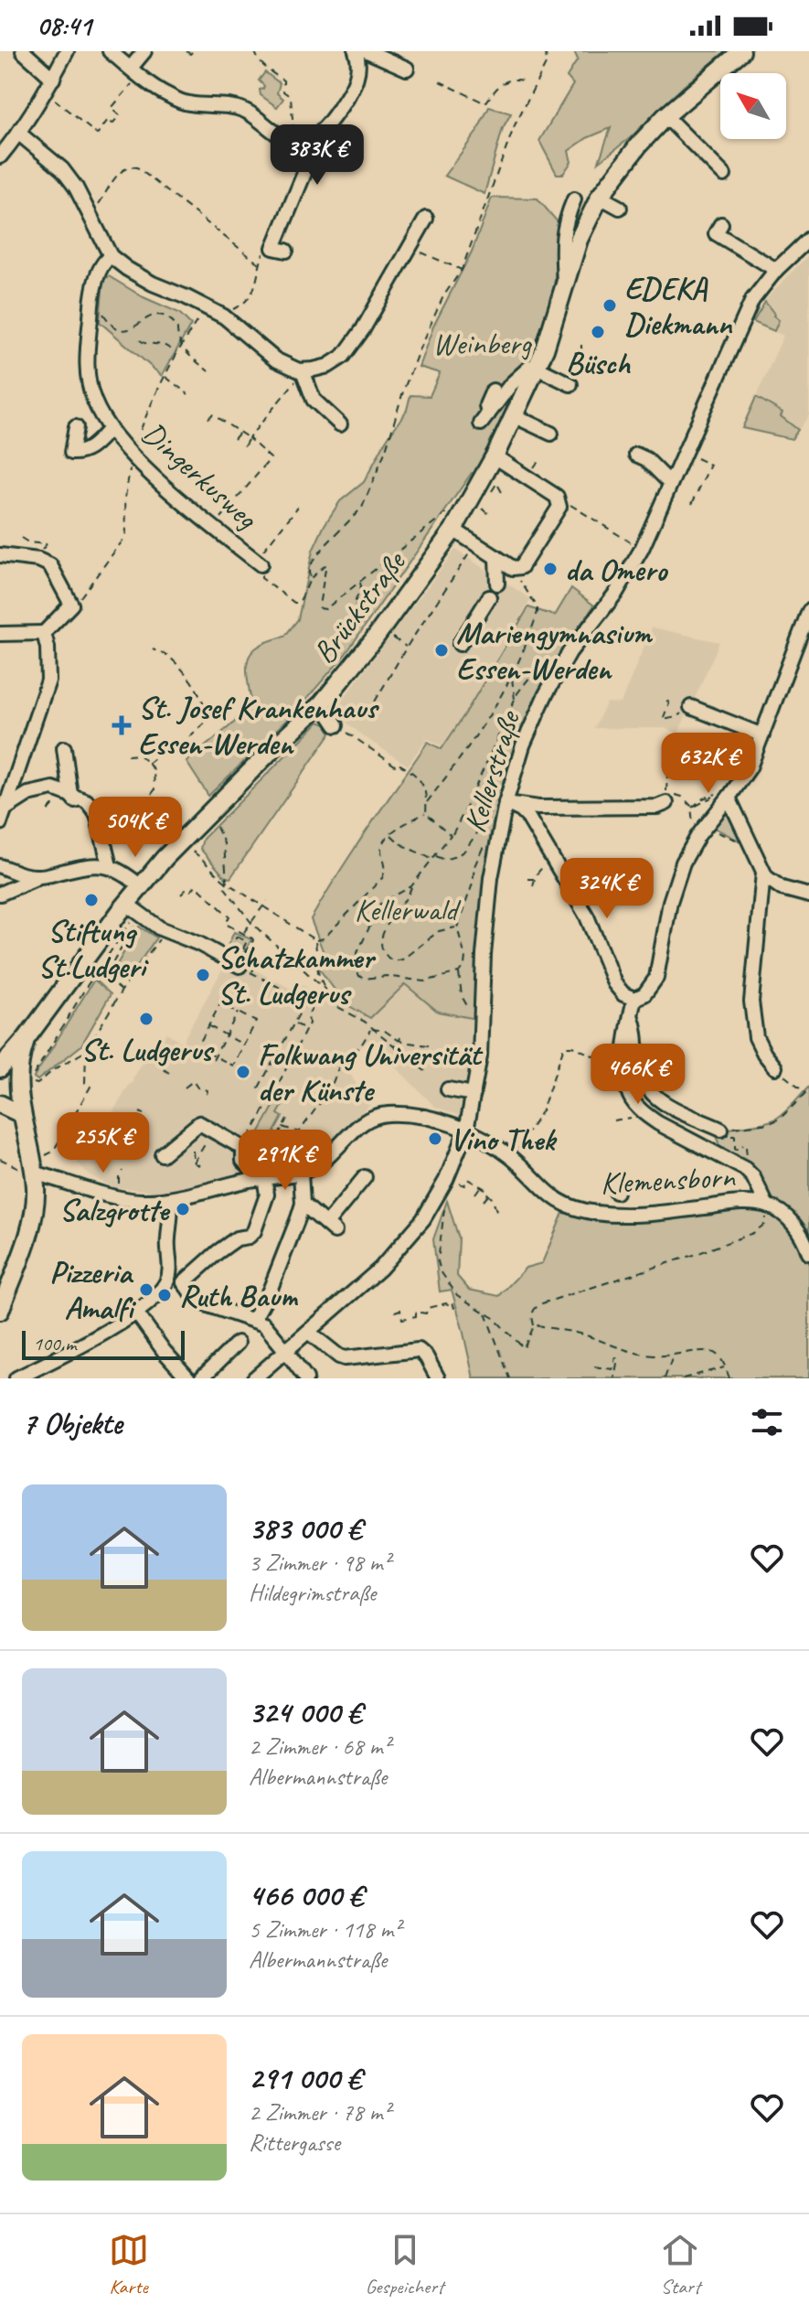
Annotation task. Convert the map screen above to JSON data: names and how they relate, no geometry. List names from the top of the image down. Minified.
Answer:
{"streets":{"main road":["Brückstraße"],"street":["Dingerkusweg","Kellerstraße","Klemensborn"]},"crossings":[["Kellerstraße","Klemensborn"]],"parks":["Weinberg","Kellerwald"],"places":{"other":["EDEKA Diekmann","Büsch","da Omero","Mariengymnasium Essen-Werden","Stiftung St.Ludgeri","Schatzkammer St. Ludgerus","St. Ludgerus","Folkwang Universität der Künste","Vino Thek","Salzgrotte","Pizzeria Amalfi","Ruth Baum"],"health":["St. Josef Krankenhaus Essen-Werden"]},"scale_bar":"100 m","north":"top left","page":{"status":"08:41","price":["383K €","632K €","504K €","324K €","466K €","255K €","291K €"],"scale":"100 m","heading":"7 Objekte","list":[{"name":"383 000 €","note":"3 Zimmer · 98 m² · Hildegrimstraße"},{"name":"324 000 €","note":"2 Zimmer · 68 m² · Albermannstraße"},{"name":"466 000 €","note":"5 Zimmer · 118 m² · Albermannstraße"},{"name":"291 000 €","note":"2 Zimmer · 78 m² · Rittergasse"}],"tabs":["Karte","Gespeichert","Start"]}}
